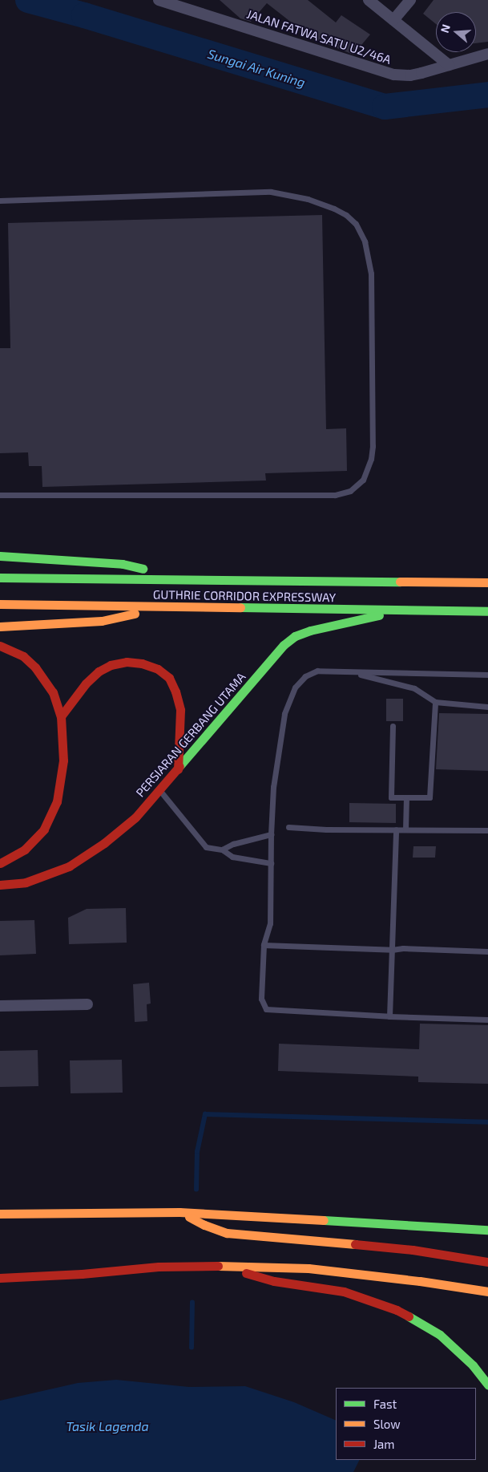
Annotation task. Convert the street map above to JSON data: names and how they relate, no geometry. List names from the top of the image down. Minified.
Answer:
{"streets":{"main road":["GUTHRIE CORRIDOR EXPRESSWAY","PERSIARAN GERBANG UTAMA"],"street":["JALAN FATWA SATU U2/46A"]},"crossings":[["GUTHRIE CORRIDOR EXPRESSWAY","PERSIARAN GERBANG UTAMA"]],"water":["Sungai Air Kuning","Tasik Lagenda"],"legend":["Fast","Slow","Jam"],"north":"left"}
